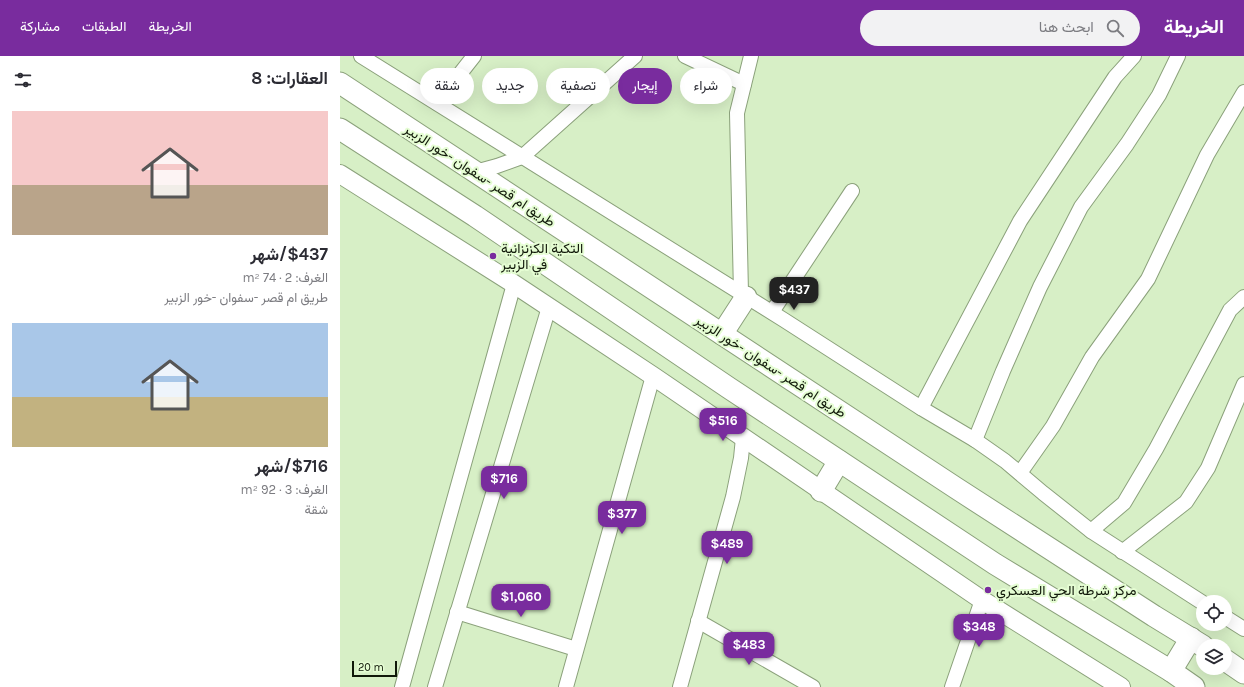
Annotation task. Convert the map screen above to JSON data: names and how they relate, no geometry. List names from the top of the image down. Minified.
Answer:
{"streets":{"highway":["طريق ام قصر -سفوان -خور الزبير"]},"places":["التكية الكزنزانية في الزبير","مركز شرطة الحي العسكري"],"scale_bar":"20 m","page":{"header":"الخريطة","search":"ابحث هنا","nav":["الخريطة","الطبقات","مشاركة"],"heading":"العقارات: 8","chip":["شراء","إيجار","تصفية","جديد","شقة"],"list":[{"name":"$437/شهر","note":"الغرف: 2 · 74 m² · طريق ام قصر -سفوان -خور الزبير"},{"name":"$716/شهر","note":"الغرف: 3 · 92 m² · شقة"}],"price":["$437","$516","$716","$377","$489","$1,060","$348","$483"],"scale":"20 m"}}
